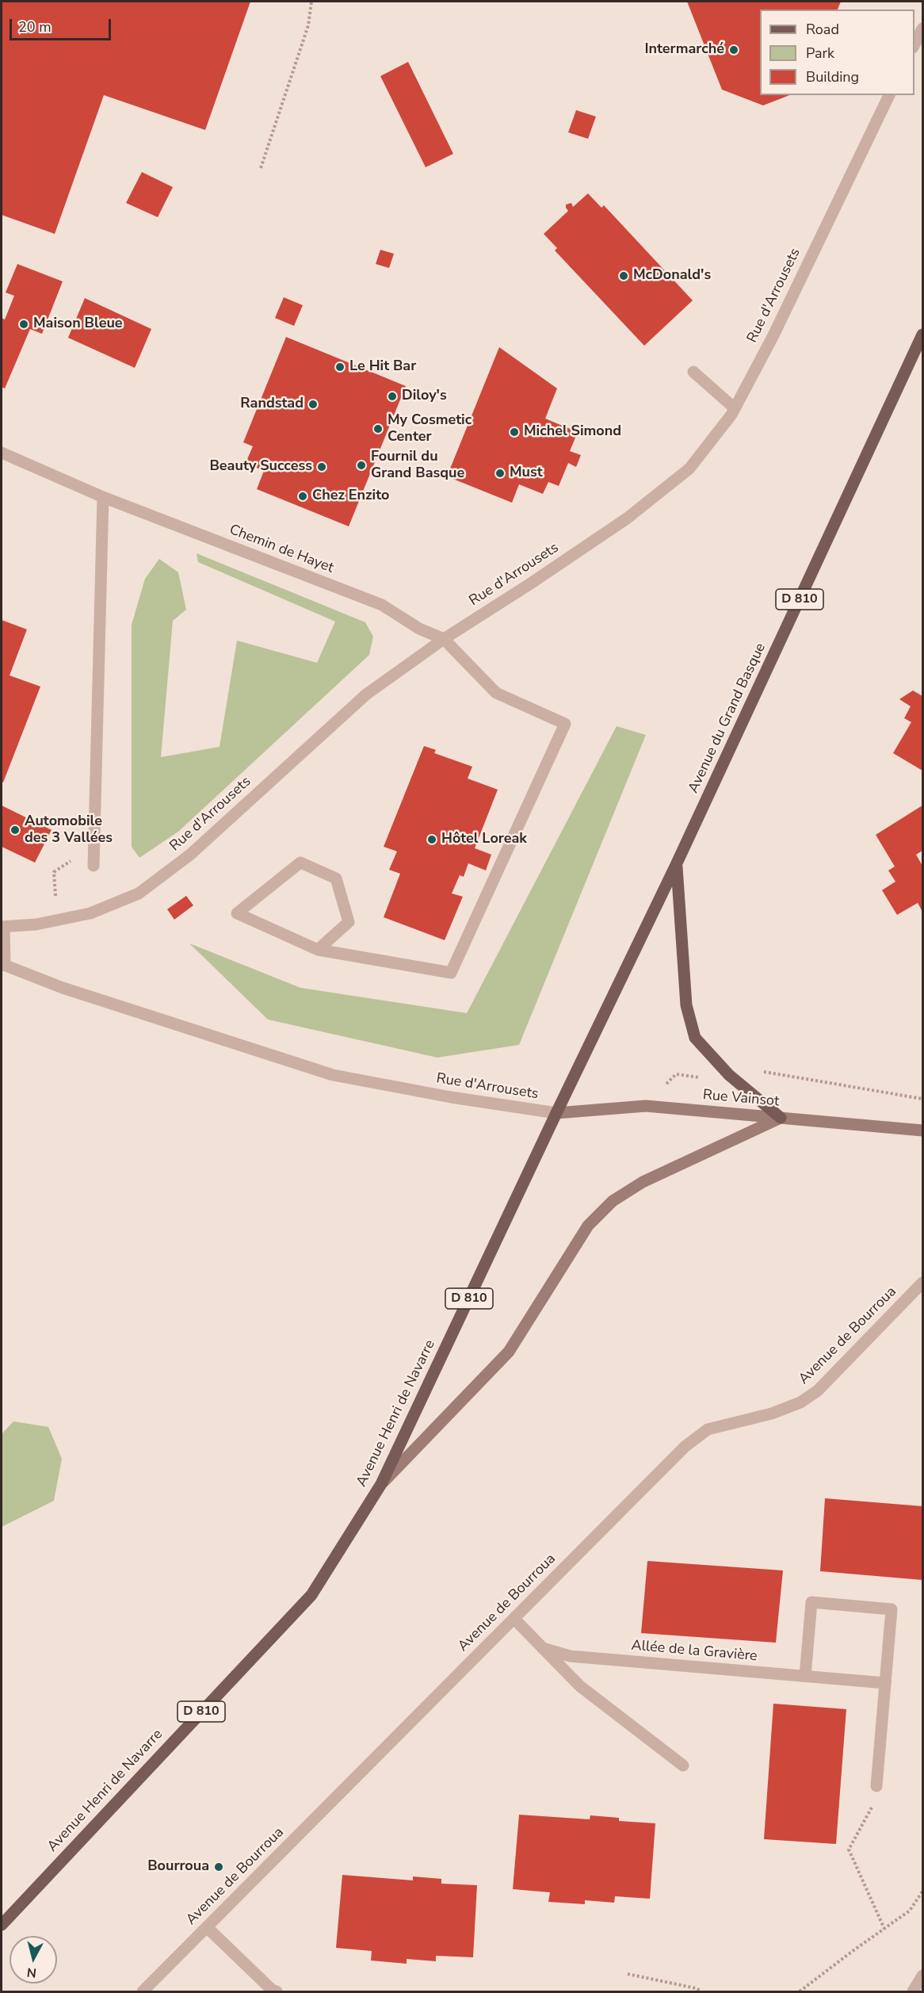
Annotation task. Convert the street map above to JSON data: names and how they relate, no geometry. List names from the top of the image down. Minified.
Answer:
{"streets":{"main road":["D 810","Avenue du Grand Basque","Rue Vainsot","Avenue Henri de Navarre"],"street":["Rue d'Arrousets","Chemin de Hayet","Avenue de Bourroua","Allée de la Gravière"]},"crossings":[["Rue d'Arrousets","Chemin de Hayet"],["Rue d'Arrousets","Avenue du Grand Basque"],["Rue d'Arrousets","Rue Vainsot"],["Rue d'Arrousets","Avenue Henri de Navarre"],["Avenue du Grand Basque","Rue Vainsot"],["Avenue du Grand Basque","Avenue Henri de Navarre"],["Rue Vainsot","Avenue Henri de Navarre"],["Avenue de Bourroua","Allée de la Gravière"]],"places":["Intermarché","McDonald's","Maison Bleue","Le Hit Bar","Diloy's","Randstad","My Cosmetic Center","Michel Simond","Fournil du Grand Basque","Beauty Success","Must","Chez Enzito","Automobile des 3 Vallées","Hôtel Loreak","Bourroua"],"legend":["Road","Park","Building"],"scale_bar":"20 m","north":"bottom"}
